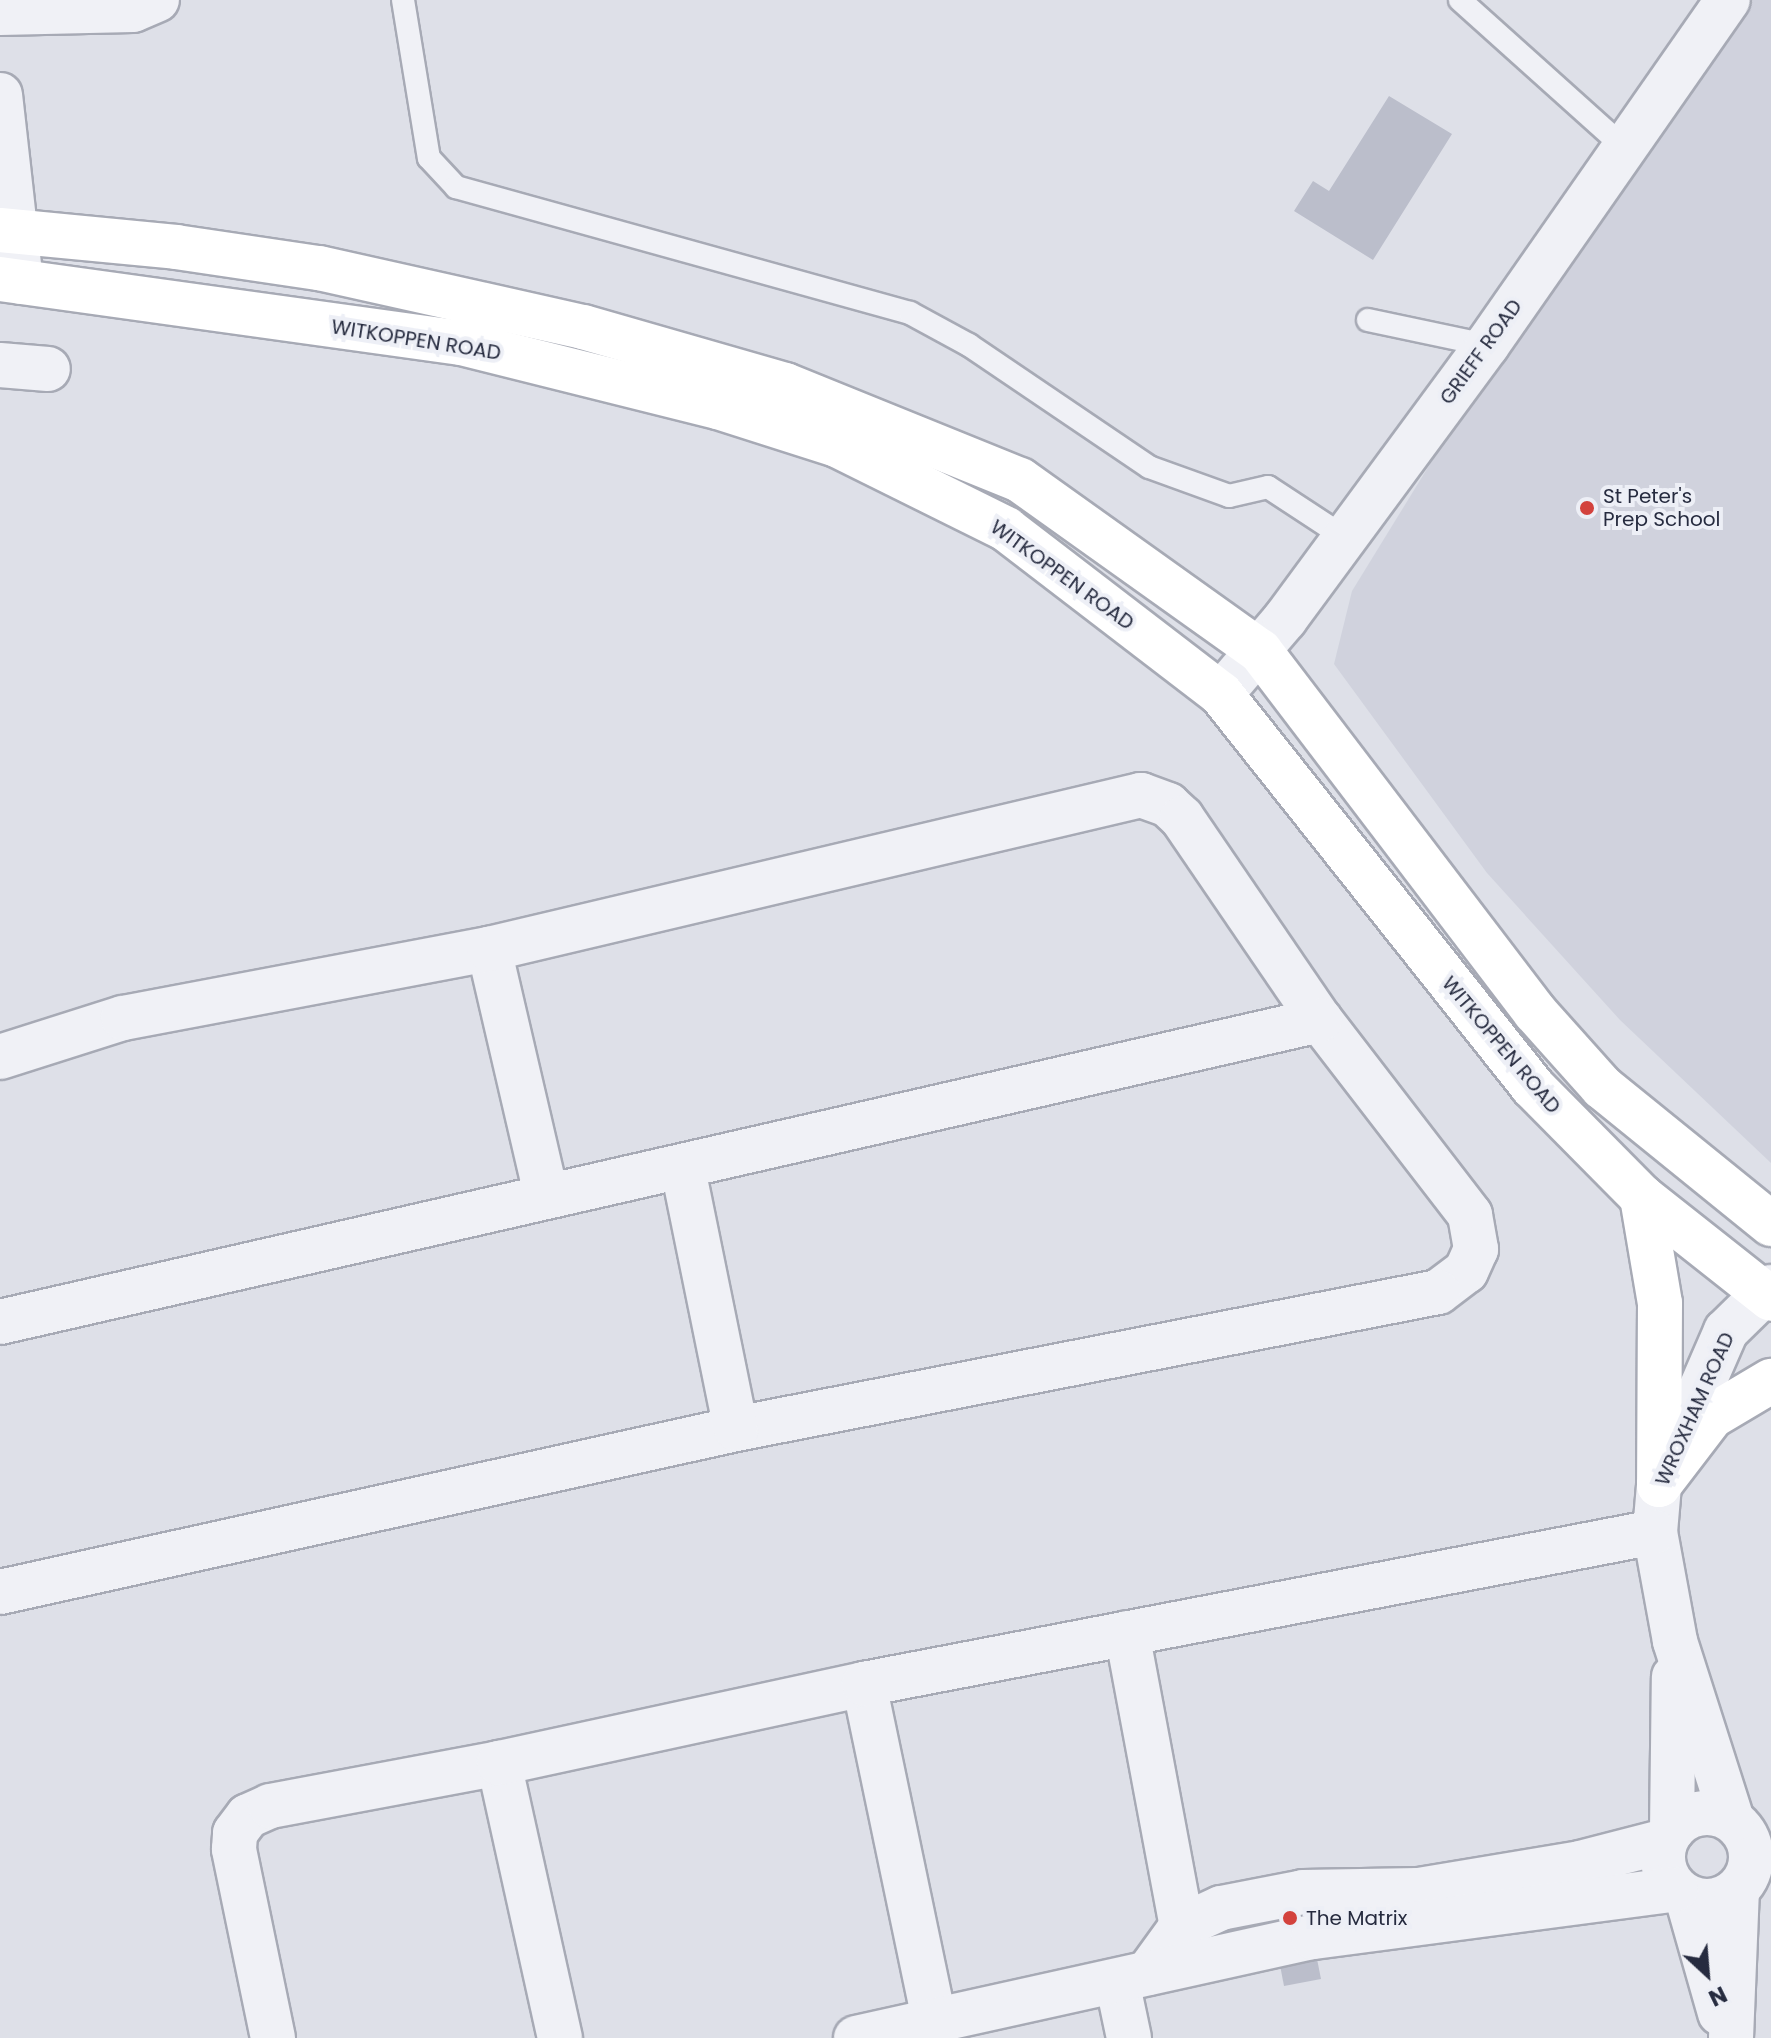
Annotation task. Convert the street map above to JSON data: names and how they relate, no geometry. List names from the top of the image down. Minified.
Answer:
{"streets":{"main road":["WITKOPPEN ROAD"],"street":["GRIEFF ROAD","WROXHAM ROAD"]},"crossings":[["WITKOPPEN ROAD","GRIEFF ROAD"],["WITKOPPEN ROAD","WROXHAM ROAD"]],"places":["St Peter's Prep School","The Matrix"],"north":"bottom right"}
